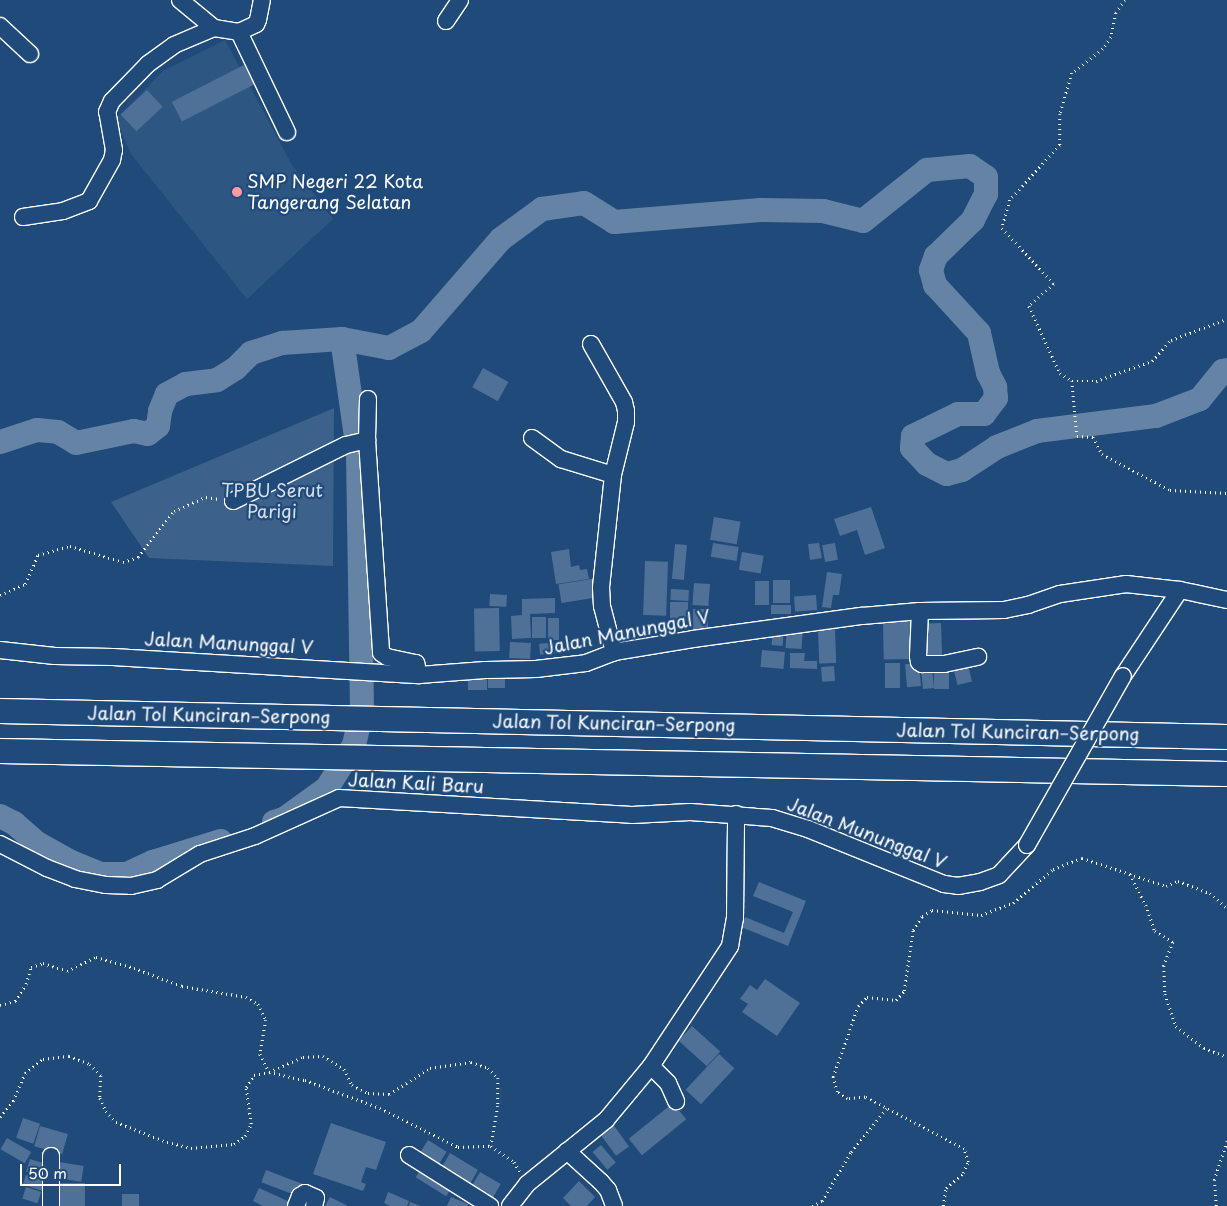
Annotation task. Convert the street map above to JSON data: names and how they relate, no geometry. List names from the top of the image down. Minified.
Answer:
{"streets":{"highway":["Jalan Tol Kunciran–Serpong"],"street":["Jalan Manunggal V","Jalan Kali Baru","Jalan Mununggal V"]},"crossings":[["Jalan Manunggal V","Jalan Mununggal V"],["Jalan Kali Baru","Jalan Mununggal V"]],"parks":["TPBU Serut Parigi"],"places":["SMP Negeri 22 Kota Tangerang Selatan"],"scale_bar":"50 m"}
